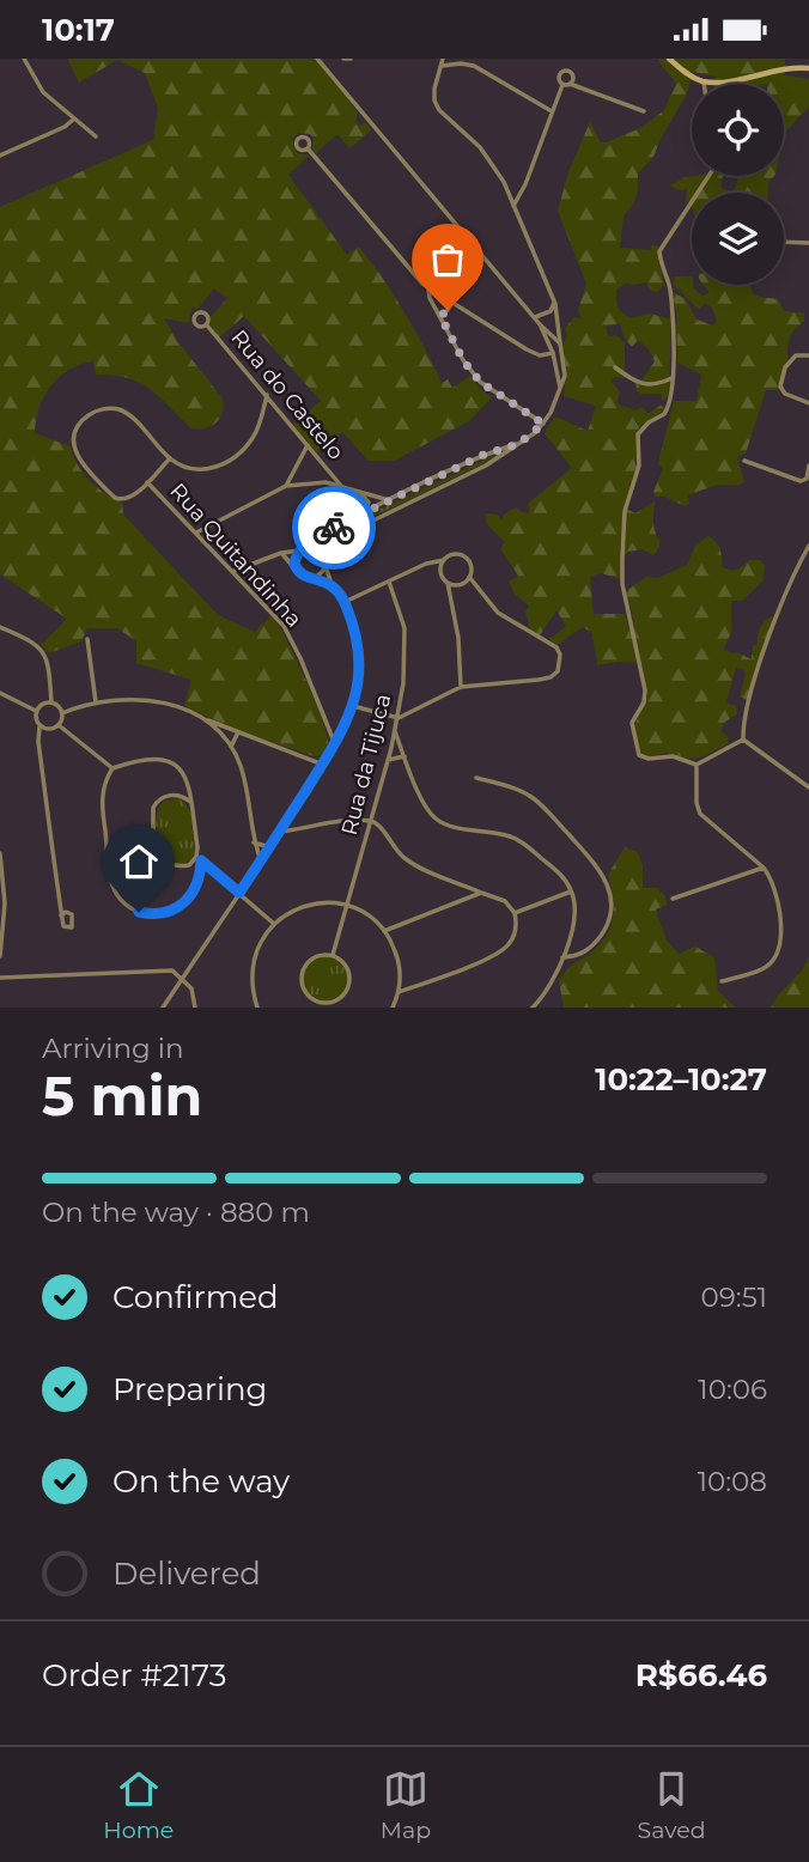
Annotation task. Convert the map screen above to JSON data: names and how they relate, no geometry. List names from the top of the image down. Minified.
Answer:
{"streets":{"street":["Rua do Castelo","Rua Quitandinha","Rua da Tijuca"]},"page":{"status":"10:17","heading":["5 min","Arriving in","10:22–10:27"],"panel":["Order #2173","R$66.46"],"bar":"On the way · 880 m","list":[["Confirmed","09:51"],["Preparing","10:06"],["On the way","10:08"],"Delivered"],"tabs":["Home","Map","Saved"]}}
